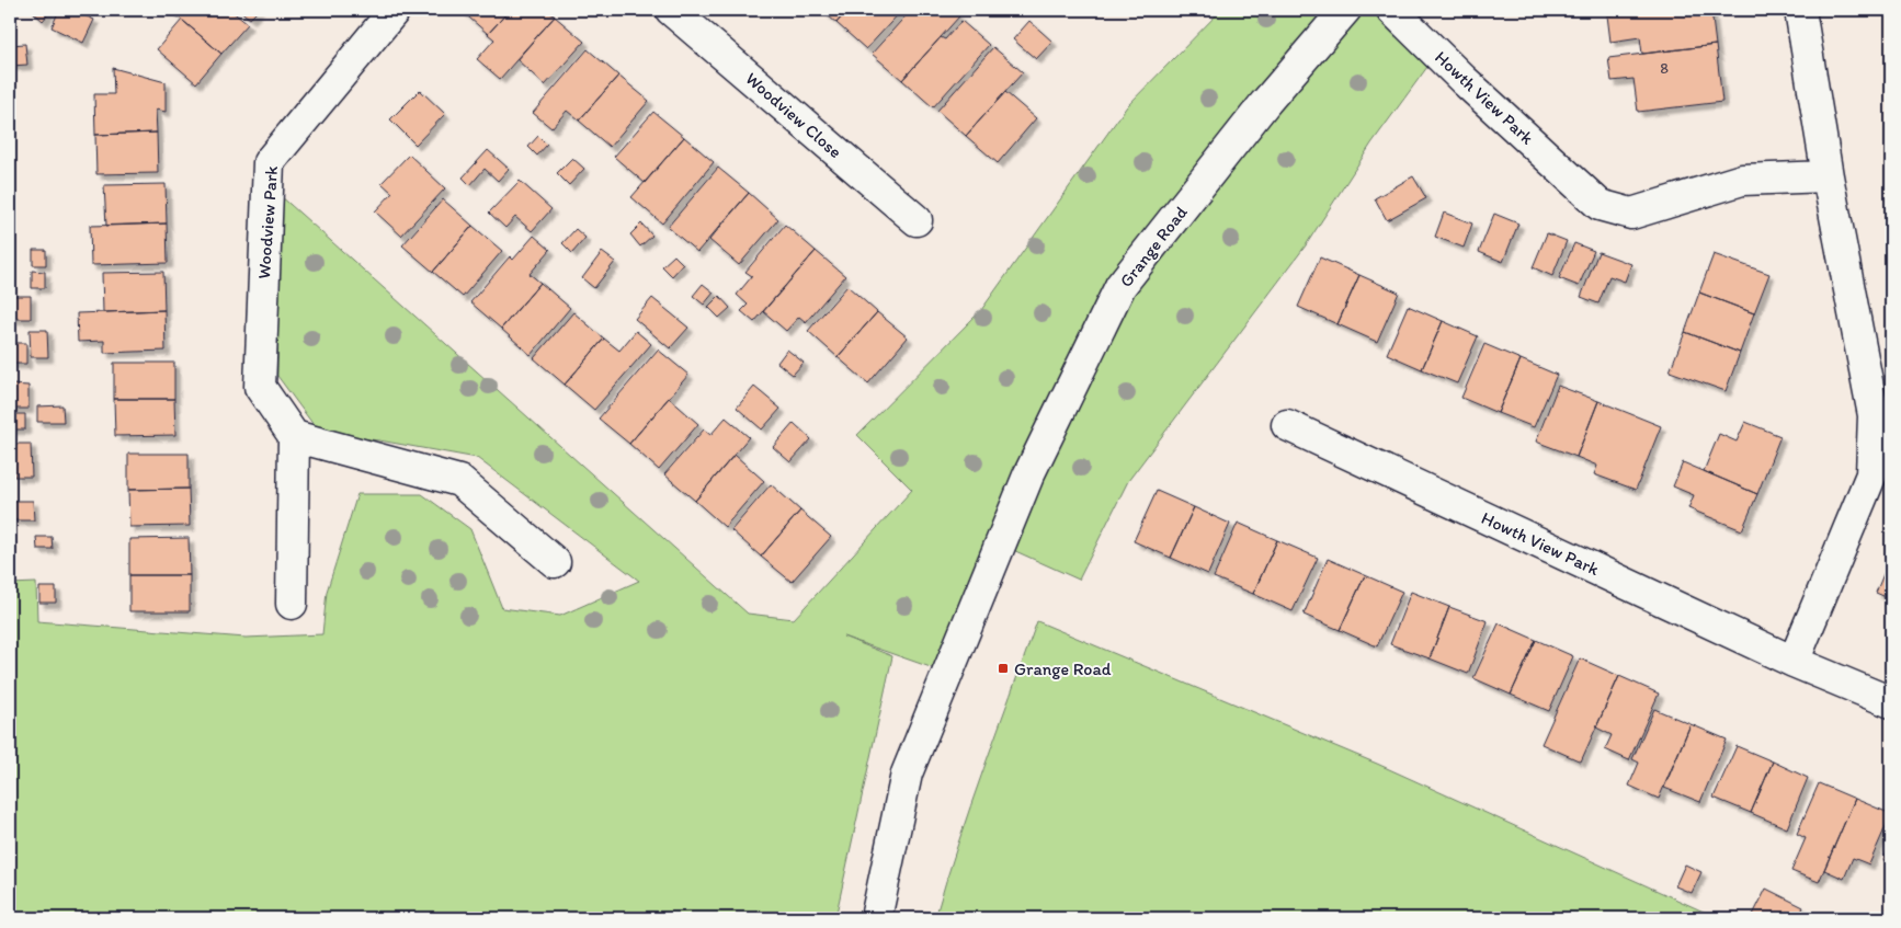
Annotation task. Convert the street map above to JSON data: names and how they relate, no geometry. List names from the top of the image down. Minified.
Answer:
{"streets":{"street":["Howth View Park","Woodview Close","Woodview Park","Grange Road"]},"places":{"transit":["Grange Road"]},"house_numbers":["8"]}
